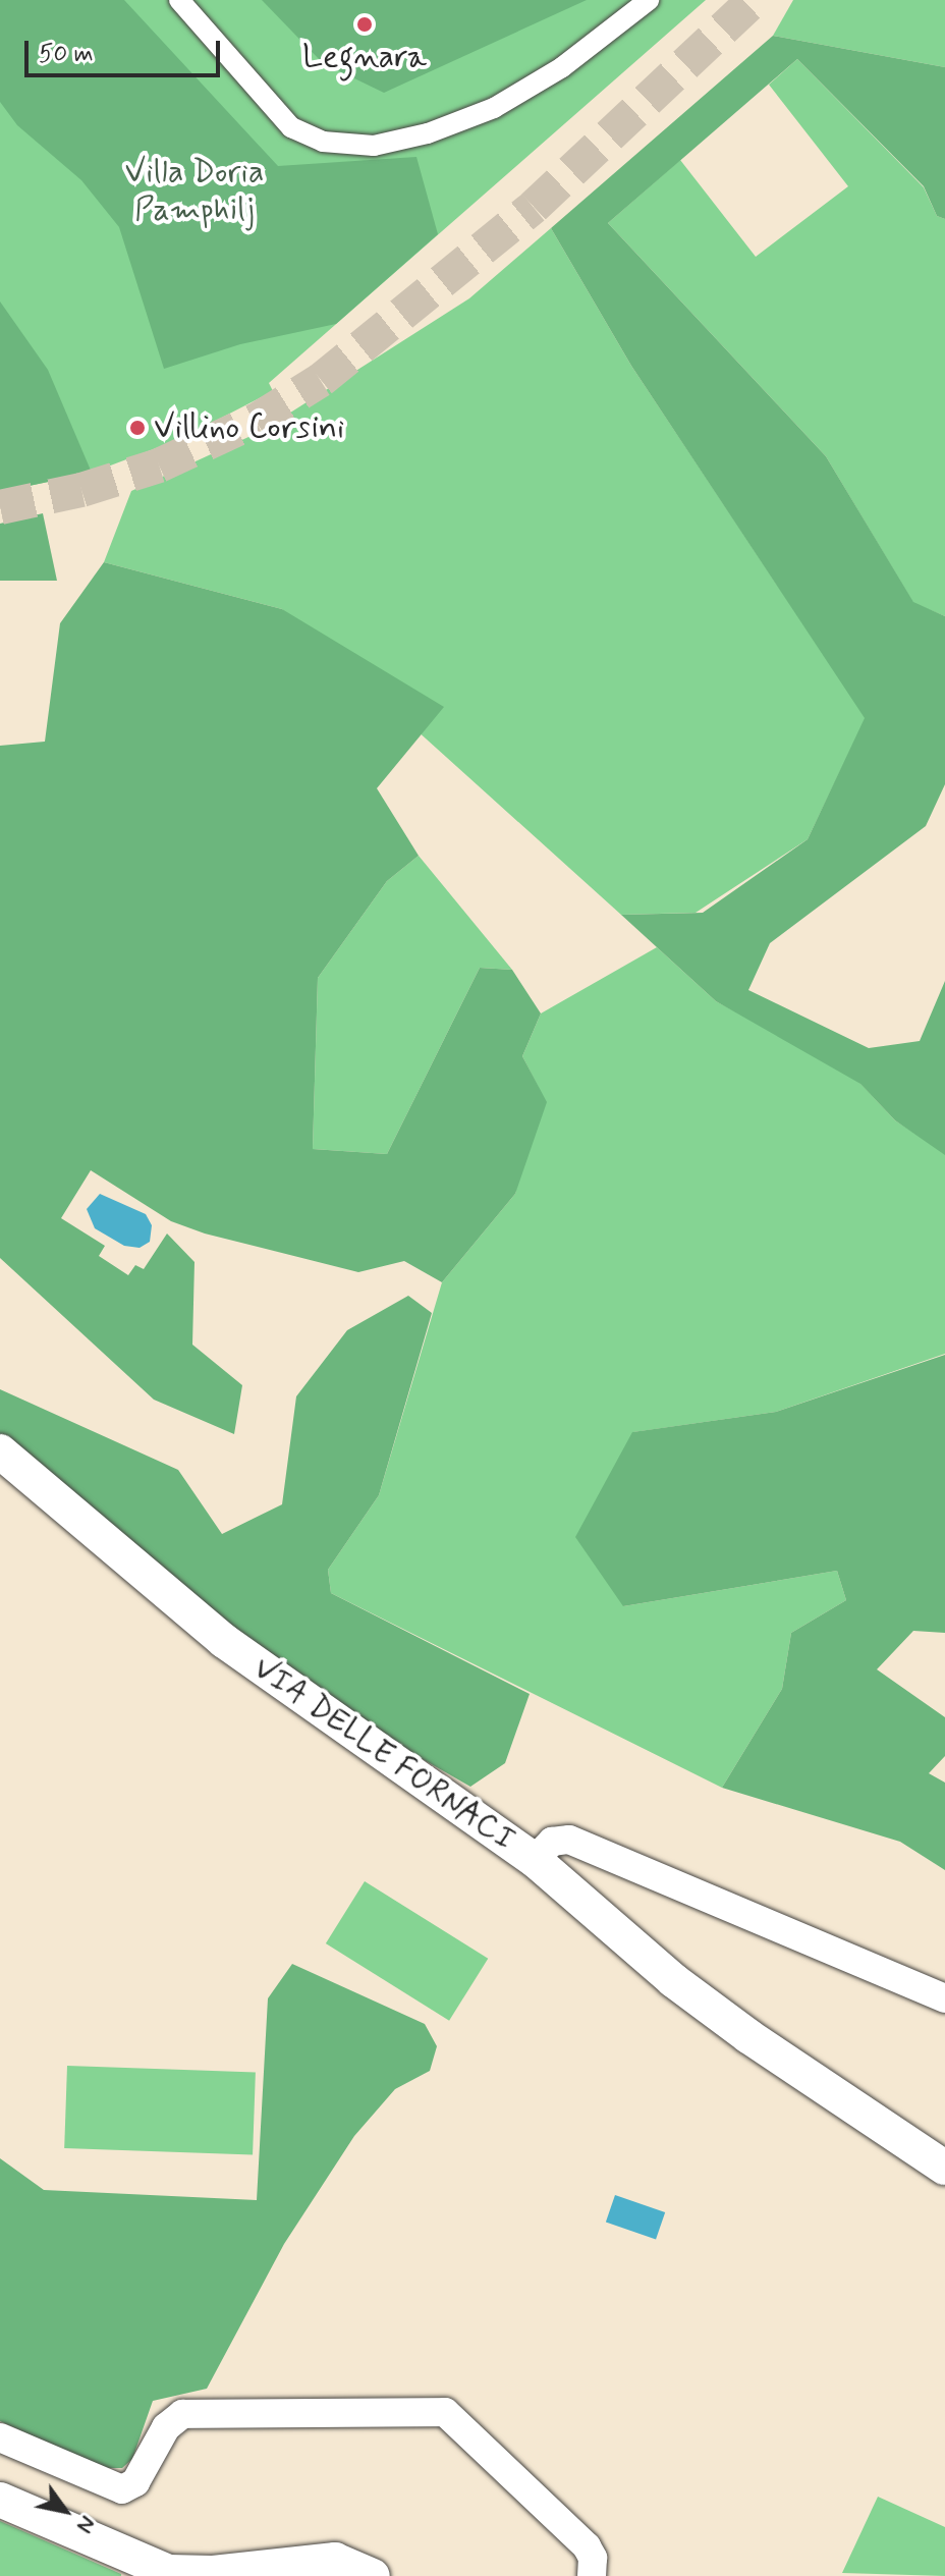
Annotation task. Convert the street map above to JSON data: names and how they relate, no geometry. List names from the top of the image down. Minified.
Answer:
{"streets":{"street":["VIA DELLE FORNACI"]},"parks":["Villa Doria Pamphilj"],"places":["Legnara","Villino Corsini"],"scale_bar":"50 m","north":"bottom right"}
